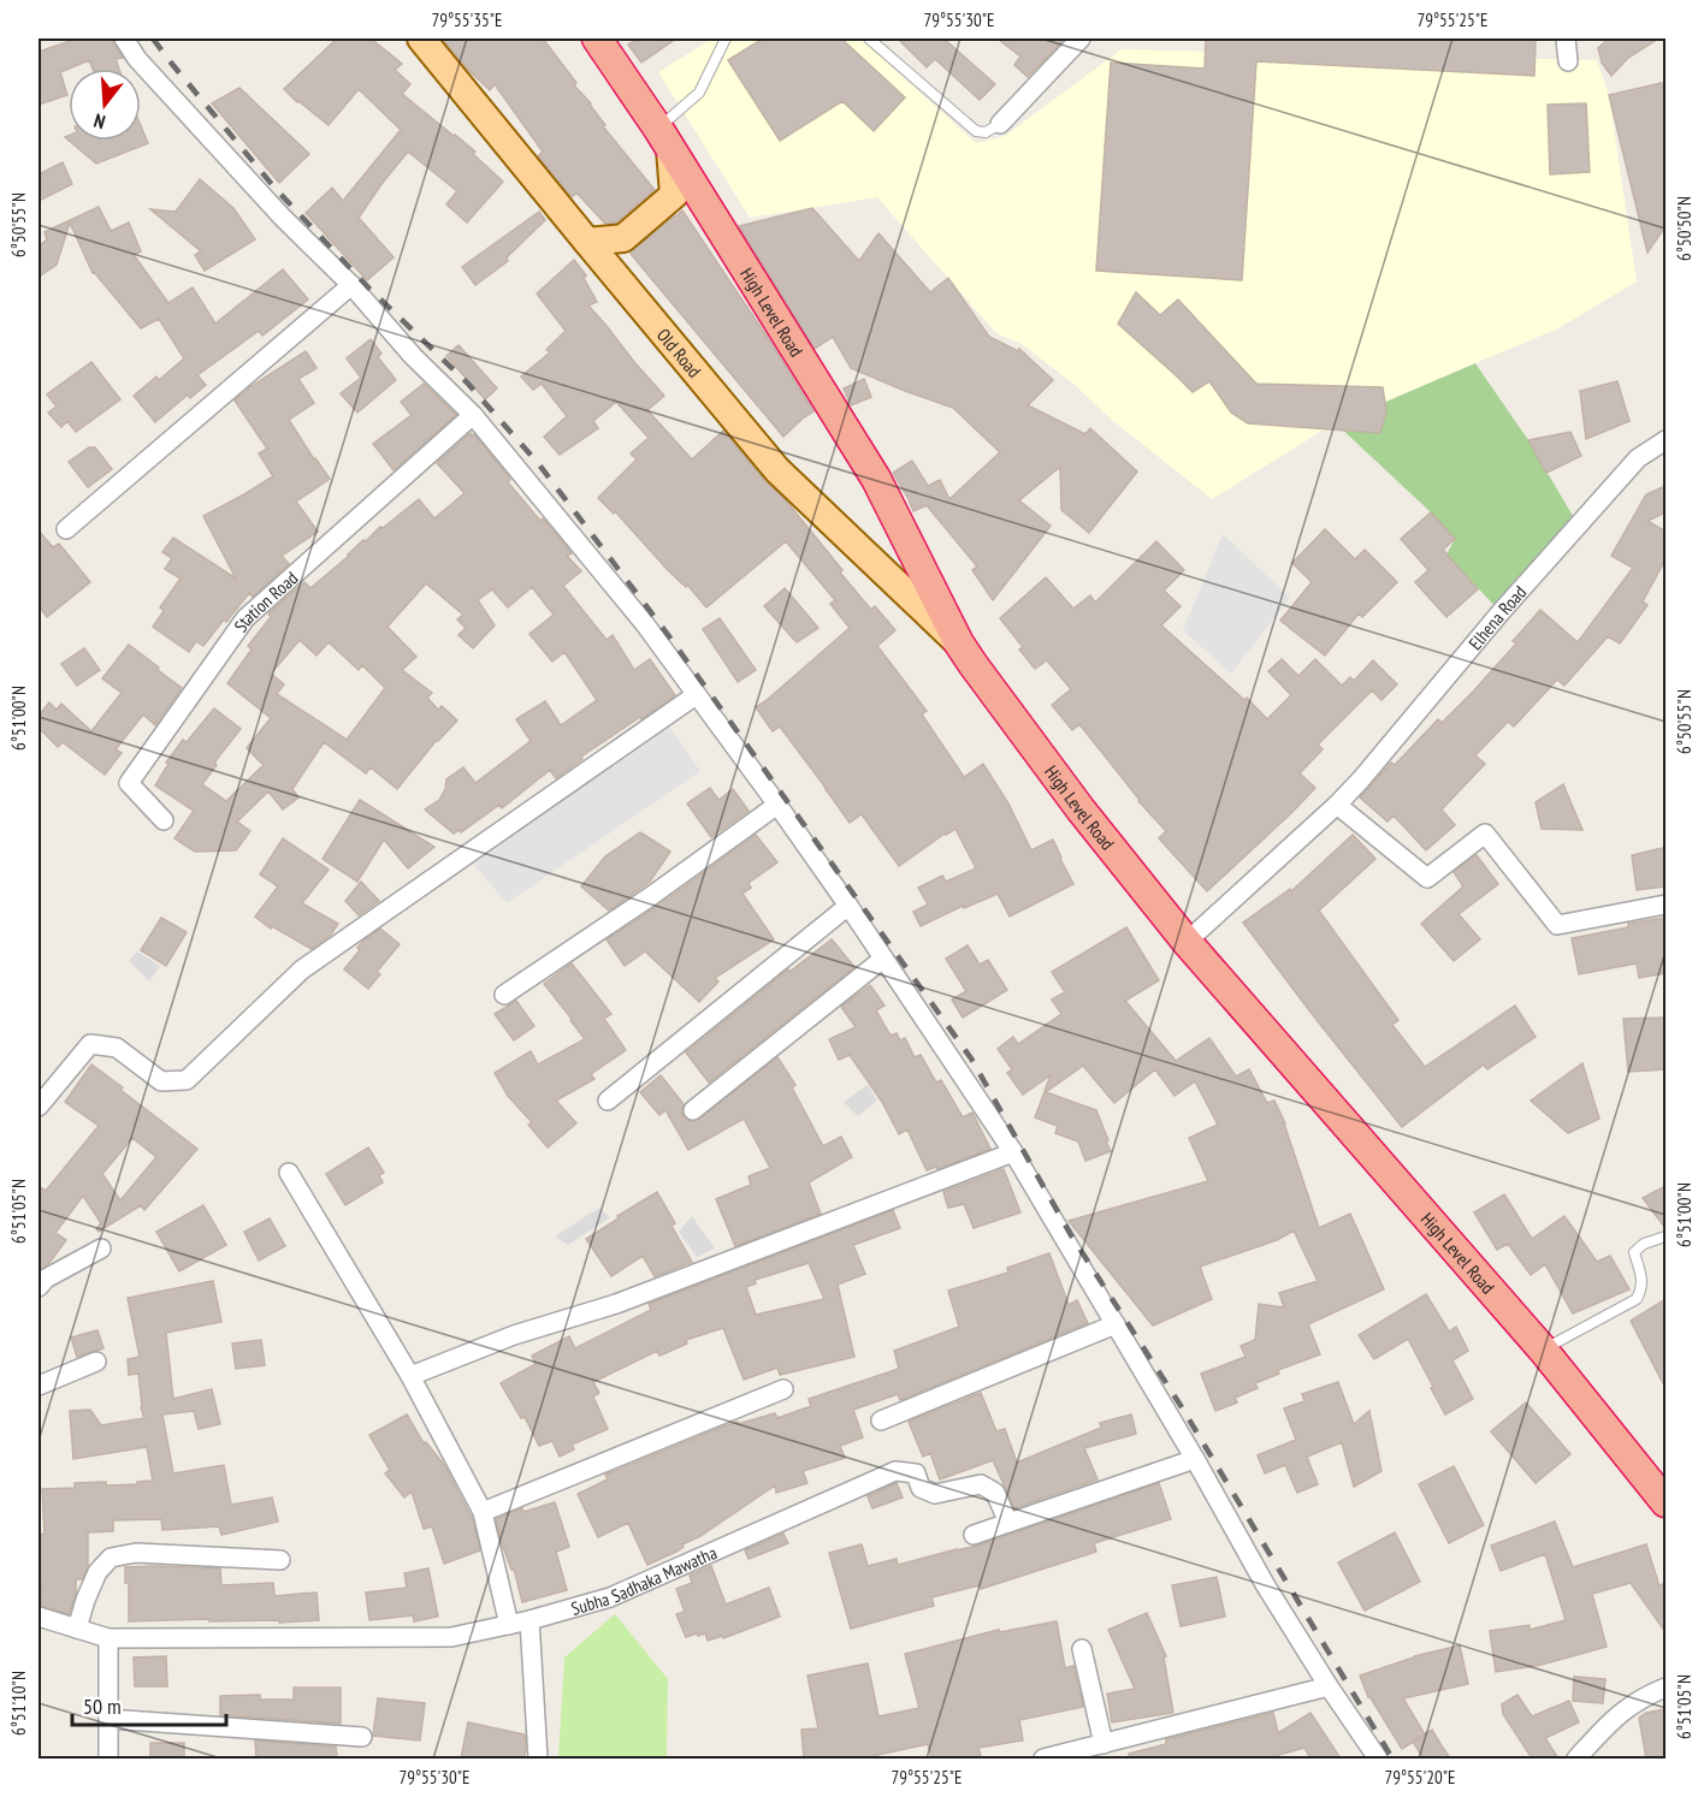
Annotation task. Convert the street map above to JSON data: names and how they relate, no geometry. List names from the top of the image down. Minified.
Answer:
{"streets":{"highway":["High Level Road"],"main road":["Old Road"],"street":["Station Road","Elhena Road","Subha Sadhaka Mawatha"]},"crossings":[["High Level Road","Old Road"],["High Level Road","Elhena Road"]],"scale_bar":"50 m","north":"bottom","coordinates":["79°55'35\"E","79°55'30\"E","79°55'25\"E","6°50'55\"N","6°50'50\"N","6°51'00\"N","6°51'05\"N","6°51'10\"N","79°55'20\"E"]}
